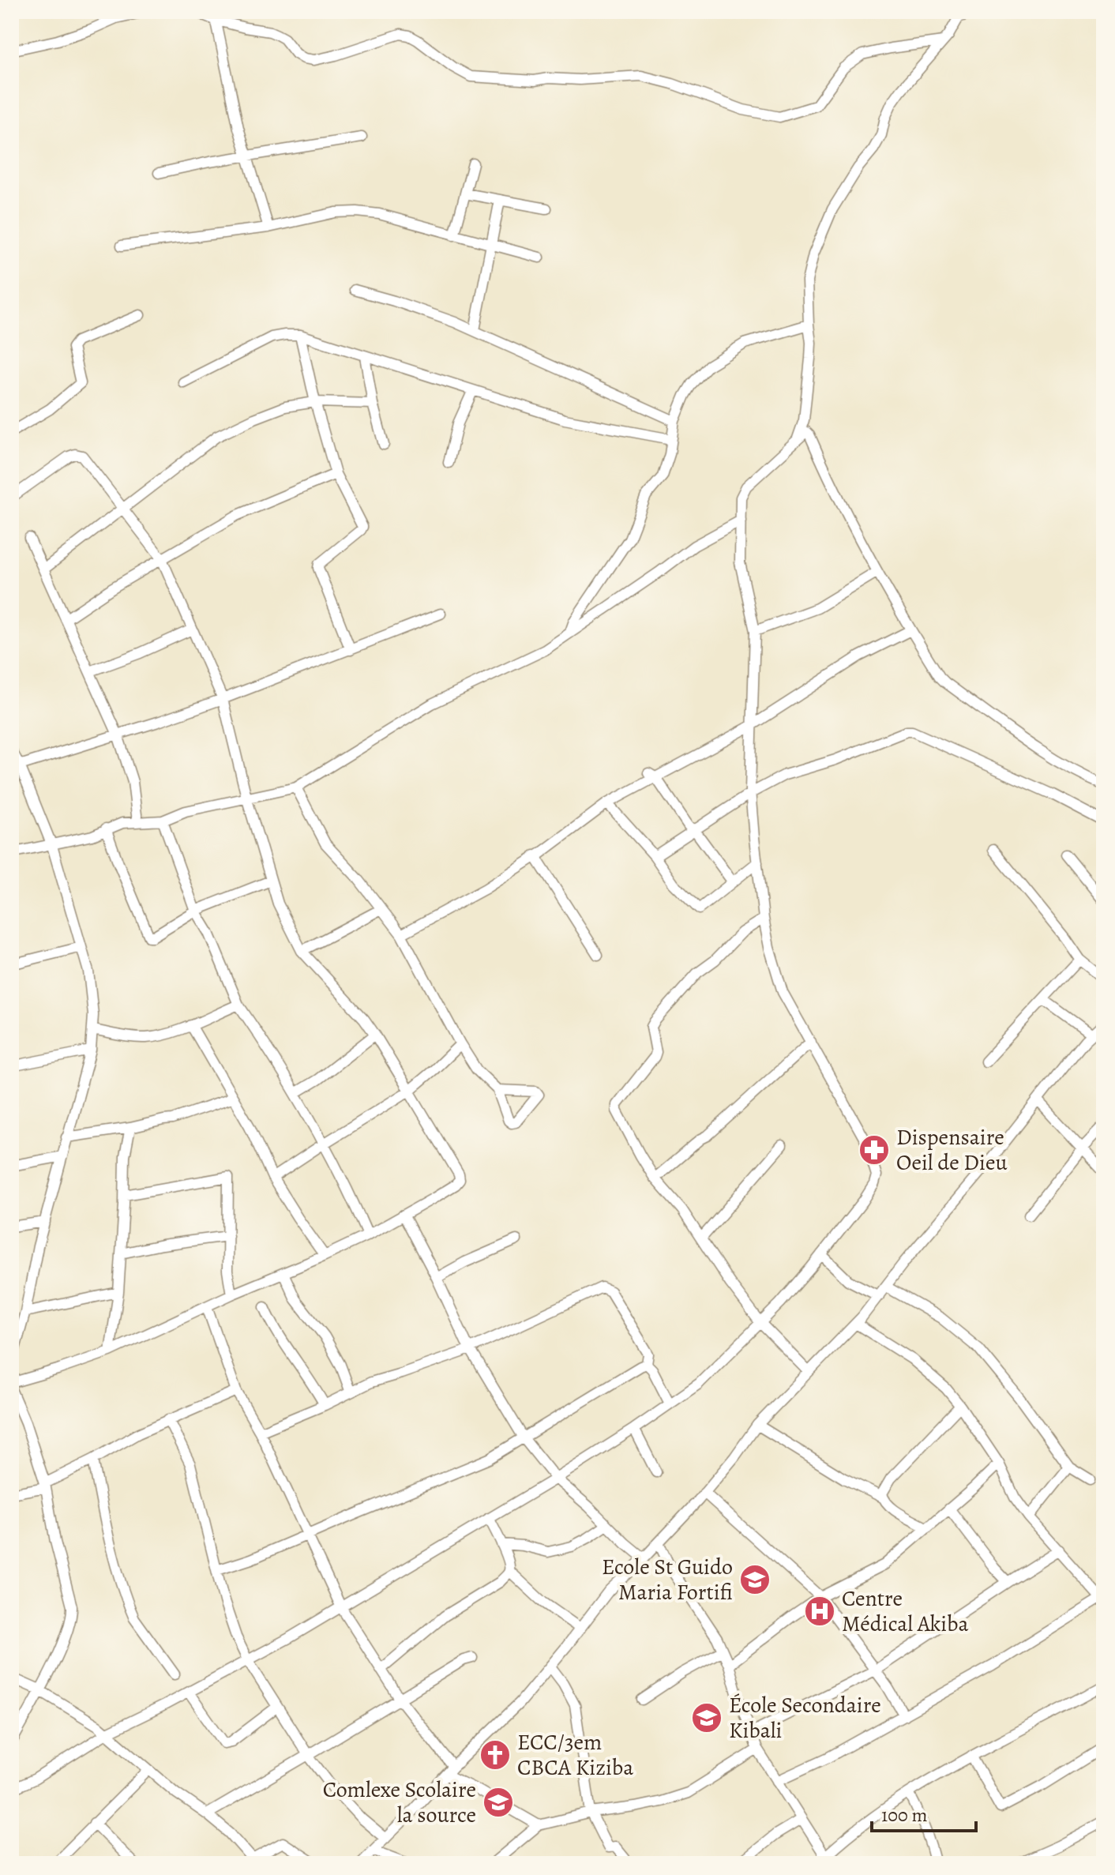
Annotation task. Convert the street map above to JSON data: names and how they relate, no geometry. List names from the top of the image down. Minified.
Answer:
{"places":{"pharmacy":["Dispensaire Oeil de Dieu"],"school or university":["Ecole St Guido Maria Fortifi","École Secondaire Kibali","Comlexe Scolaire la source"],"hospital":["Centre Médical Akiba"],"church":["ECC/3em CBCA Kiziba"]},"scale_bar":"100 m"}
